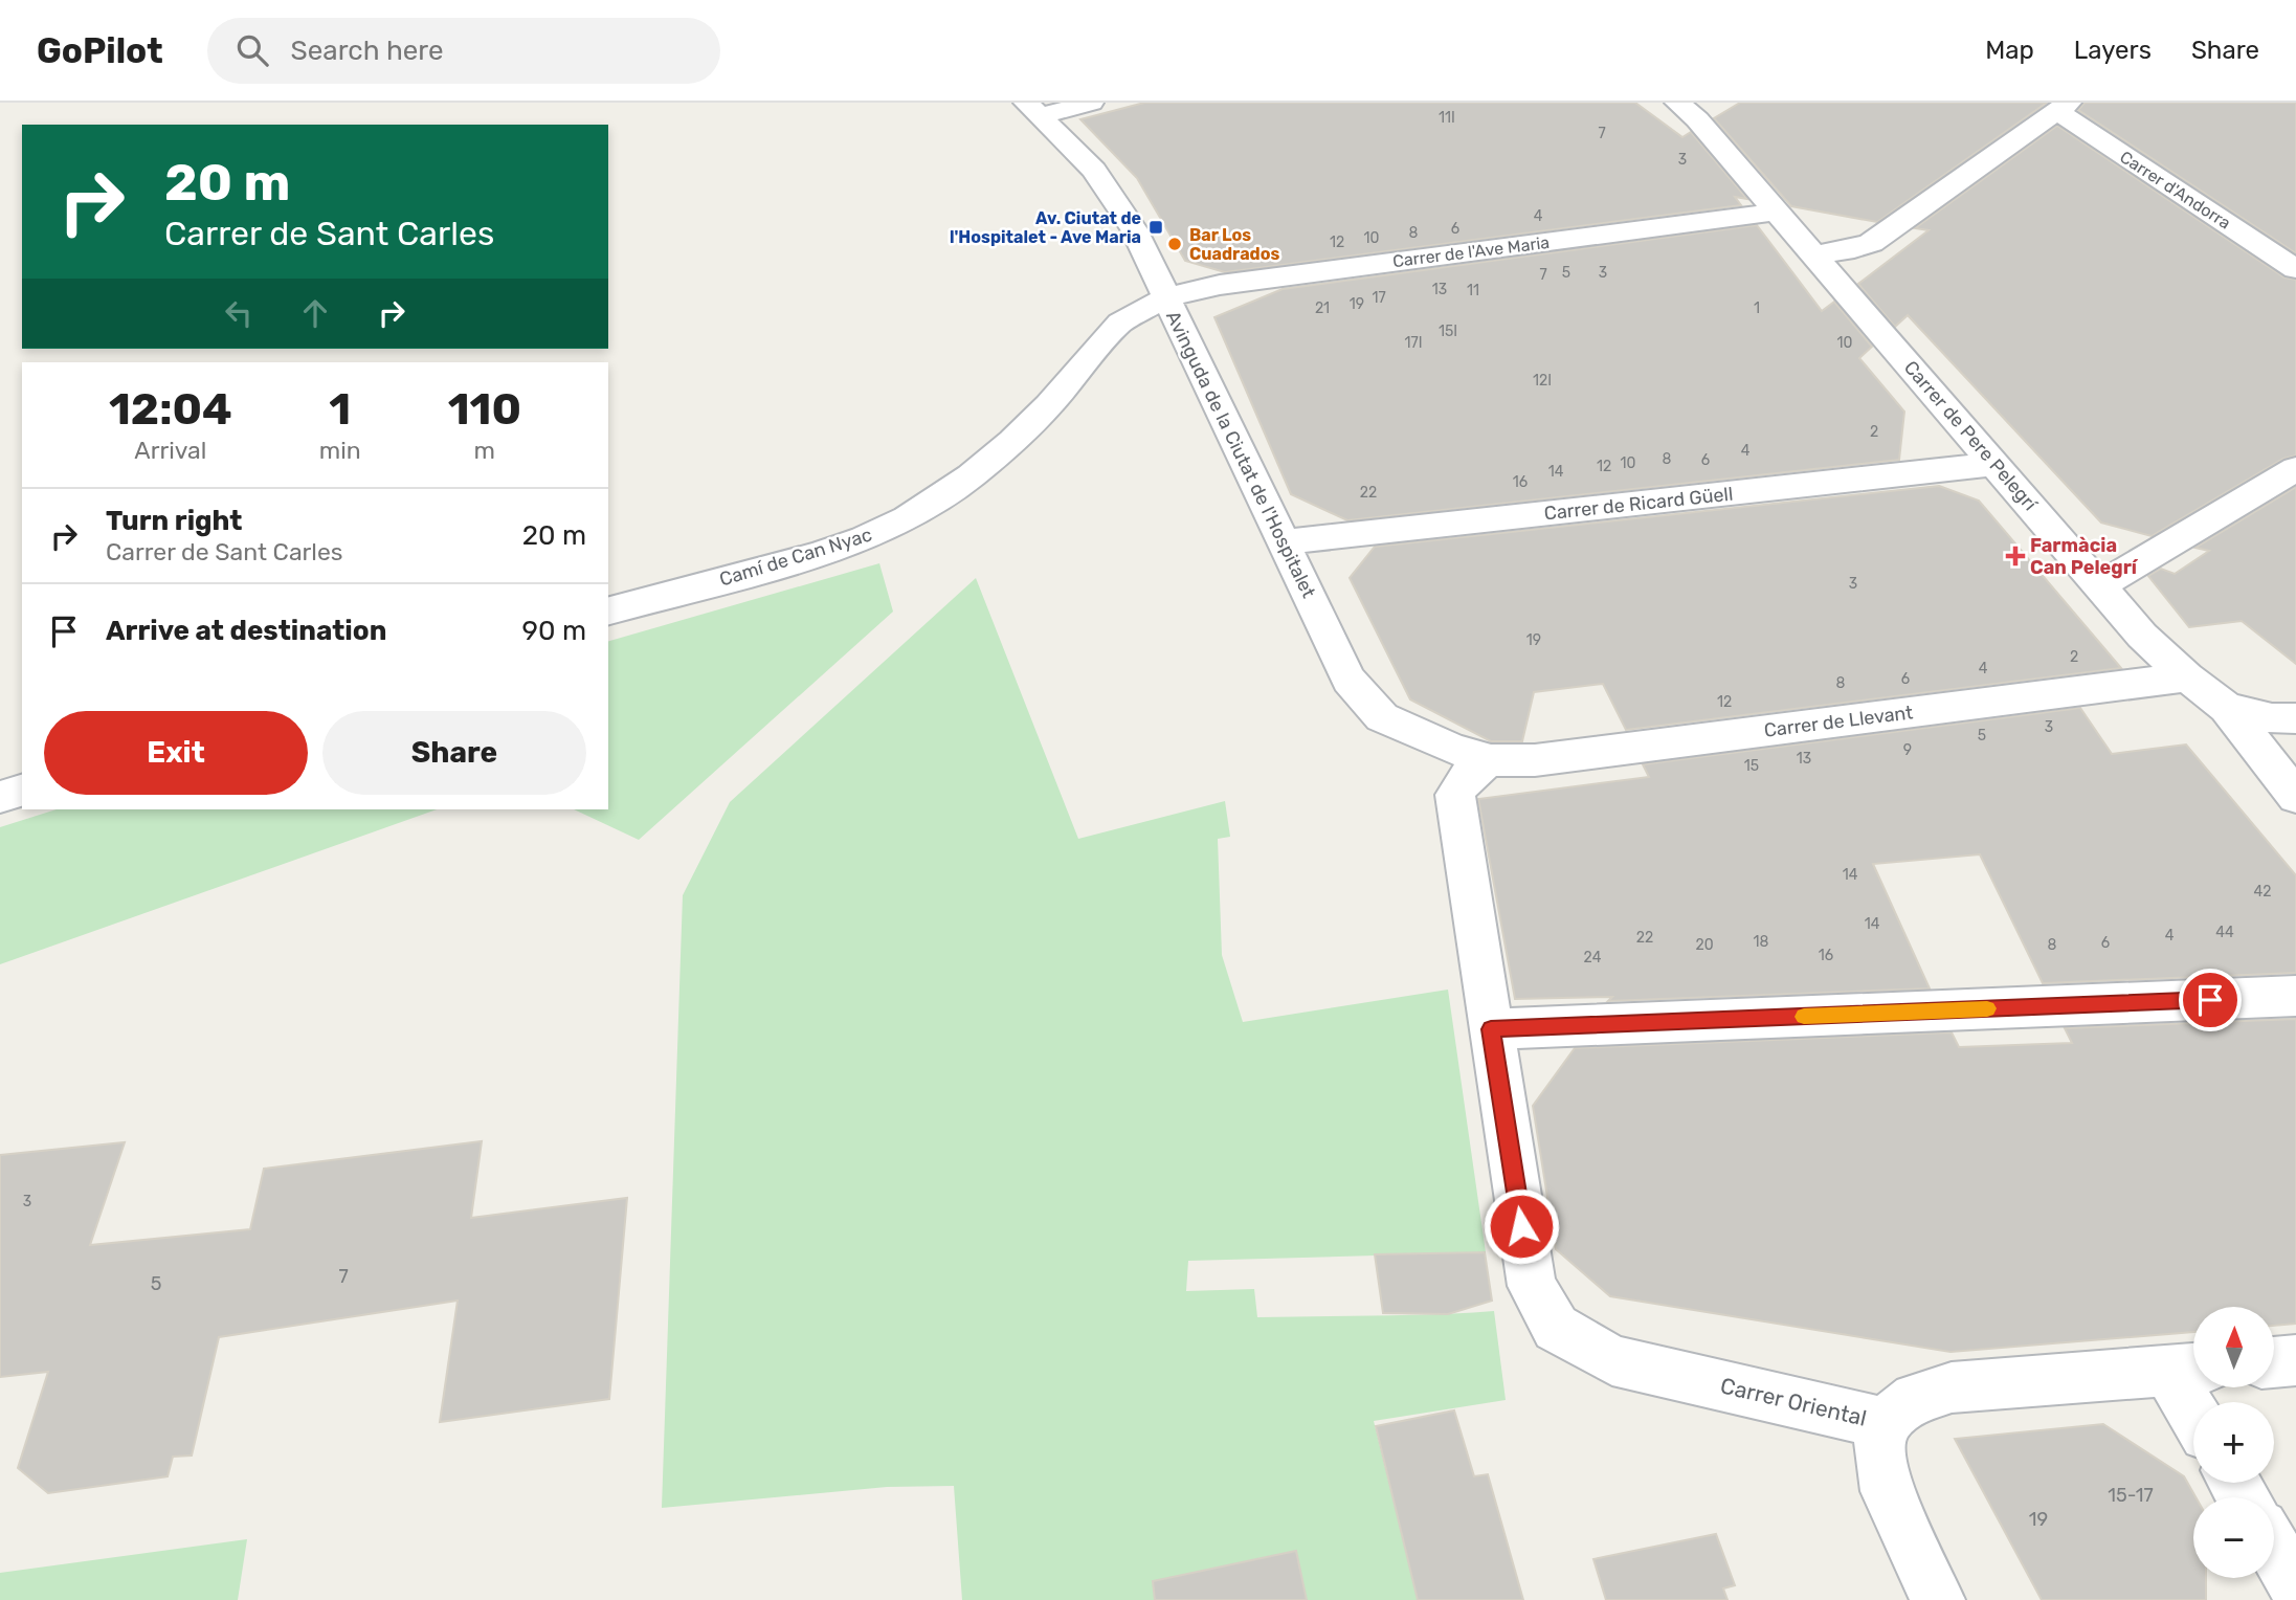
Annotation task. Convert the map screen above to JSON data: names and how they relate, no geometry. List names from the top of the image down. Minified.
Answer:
{"streets":{"street":["Carrer d'Andorra","Carrer de l'Ave Maria","Carrer de Pere Pelegrí","Avinguda de la Ciutat de l'Hospitalet","Carrer de Ricard Güell","Camí de Can Nyac","Carrer de Llevant","Carrer Oriental"]},"crossings":[["Carrer de l'Ave Maria","Carrer de Pere Pelegrí"],["Carrer de l'Ave Maria","Avinguda de la Ciutat de l'Hospitalet"],["Carrer de l'Ave Maria","Camí de Can Nyac"],["Carrer de Pere Pelegrí","Carrer de Ricard Güell"],["Carrer de Pere Pelegrí","Carrer de Llevant"],["Avinguda de la Ciutat de l'Hospitalet","Carrer de Ricard Güell"],["Avinguda de la Ciutat de l'Hospitalet","Camí de Can Nyac"],["Avinguda de la Ciutat de l'Hospitalet","Carrer de Llevant"]],"places":{"transit":["Av. Ciutat de l'Hospitalet - Ave Maria"],"other":["Bar Los Cuadrados"],"health":["Farmàcia Can Pelegrí"]},"house_numbers":["11I","7","3","4","6","8","10","12","5","3","7","13","11","17","19","21","1","15I","17I","10","12I","2","4","8","6","10","12","14","16","22","3","19","2","4","6","8","12","3","5","9","13","15","14","42","14","44","4","22","18","6","20","8","16","24","3","7","5","15-17","19"],"north":"top","page":{"header":"GoPilot","search":"Search here","nav":["Map","Layers","Share"],"turn":["20 m","Carrer de Sant Carles"],"eta":["12:04","Arrival","1","min","110","m"],"list":[{"name":"Turn right","note":"Carrer de Sant Carles","value":"20 m"},{"name":"Arrive at destination","value":"90 m"}],"buttons":["Exit","Share"],"map_buttons":["+","−"]}}
